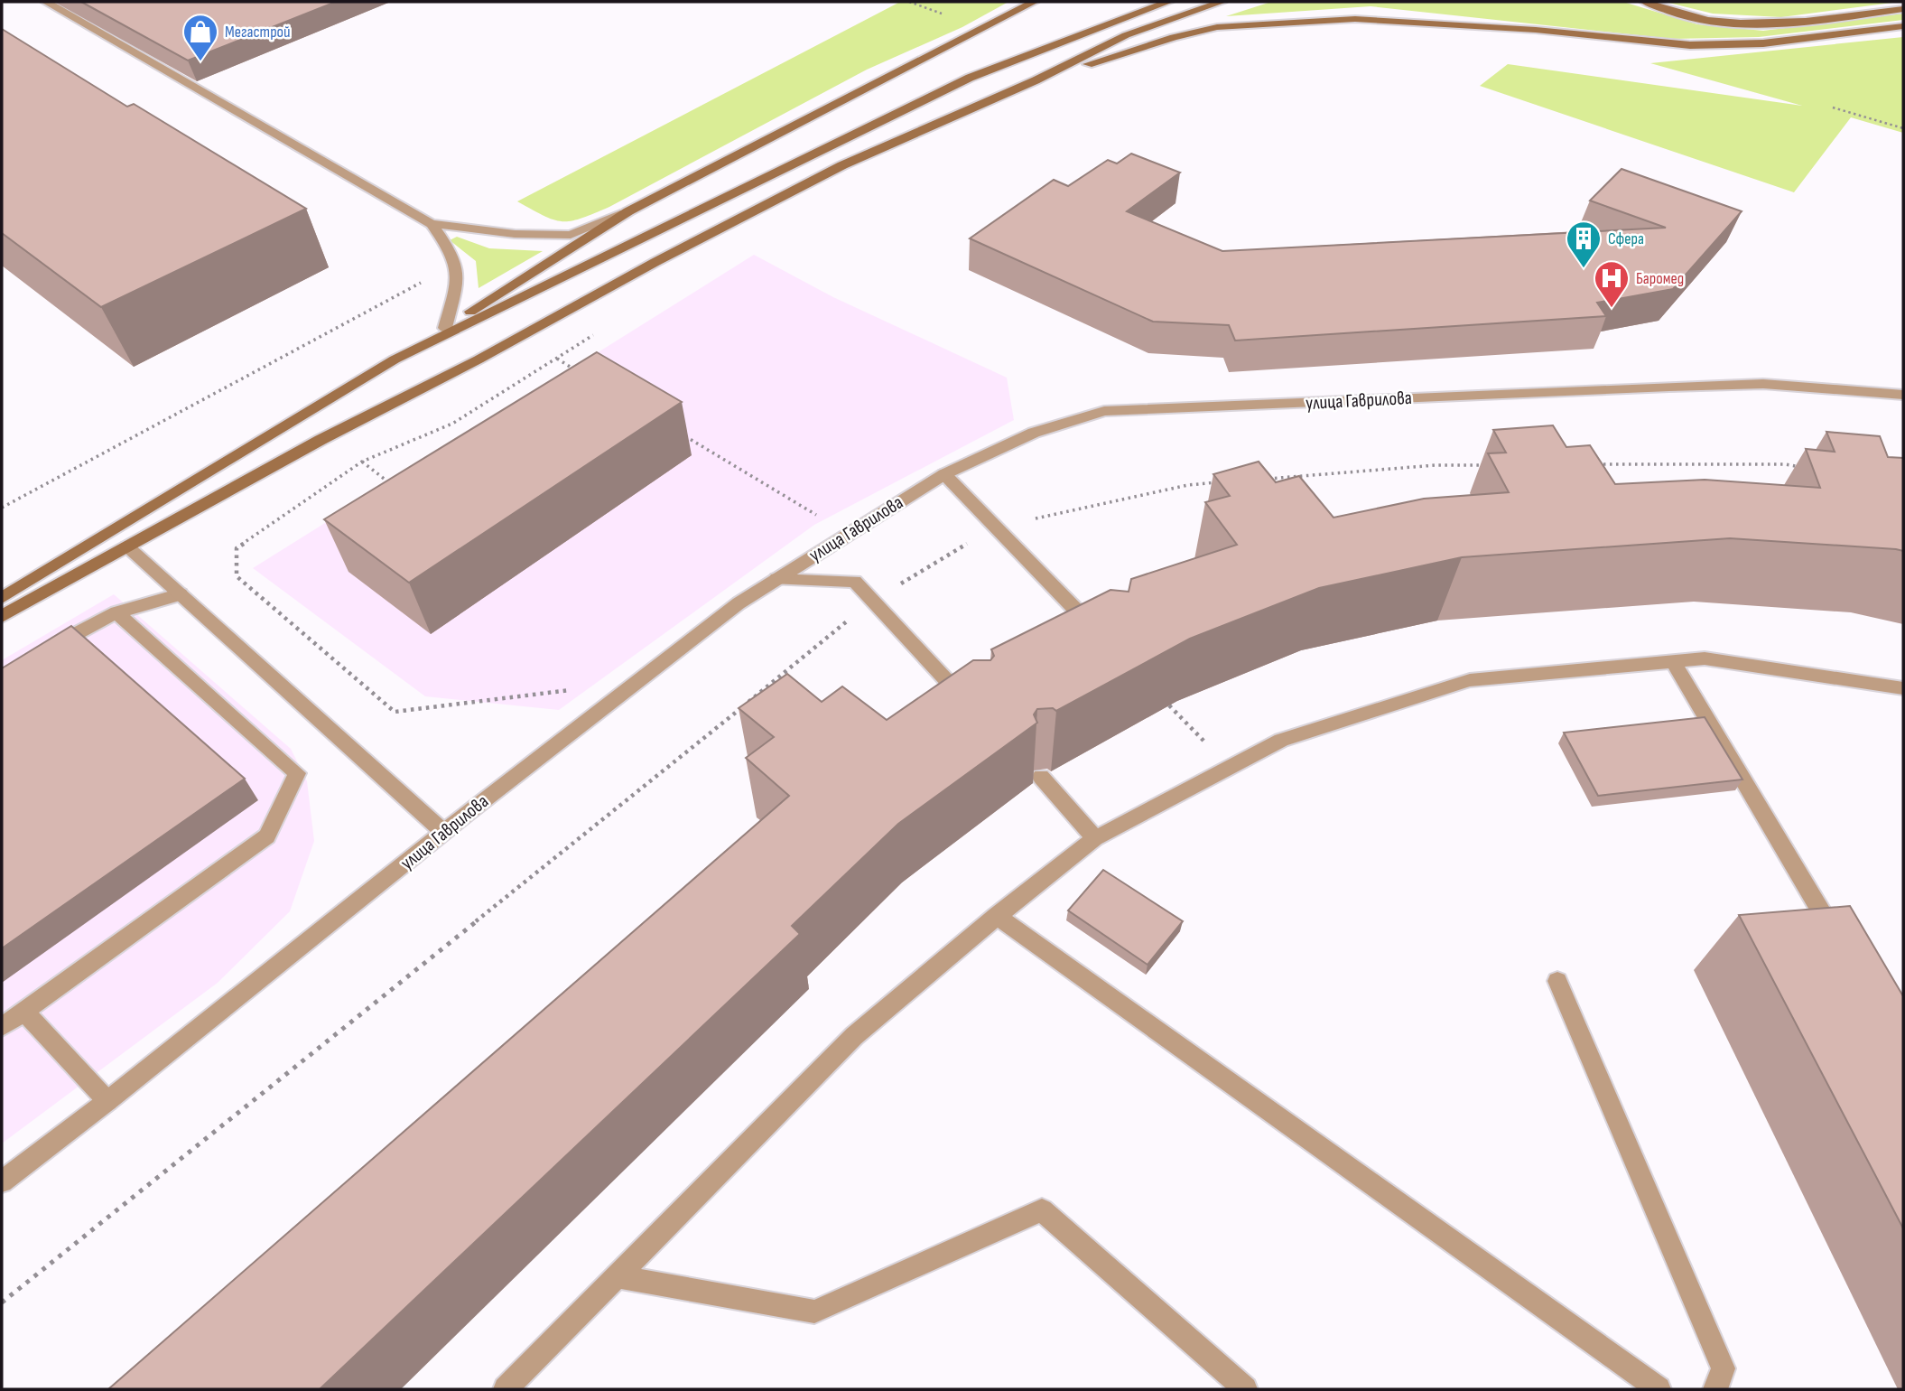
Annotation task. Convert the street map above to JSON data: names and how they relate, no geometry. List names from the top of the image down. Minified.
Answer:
{"streets":{"street":["улица Гаврилова"]},"places":{"shop":["Мегастрой"],"building":["Сфера"],"hospital":["Баромед"]}}
